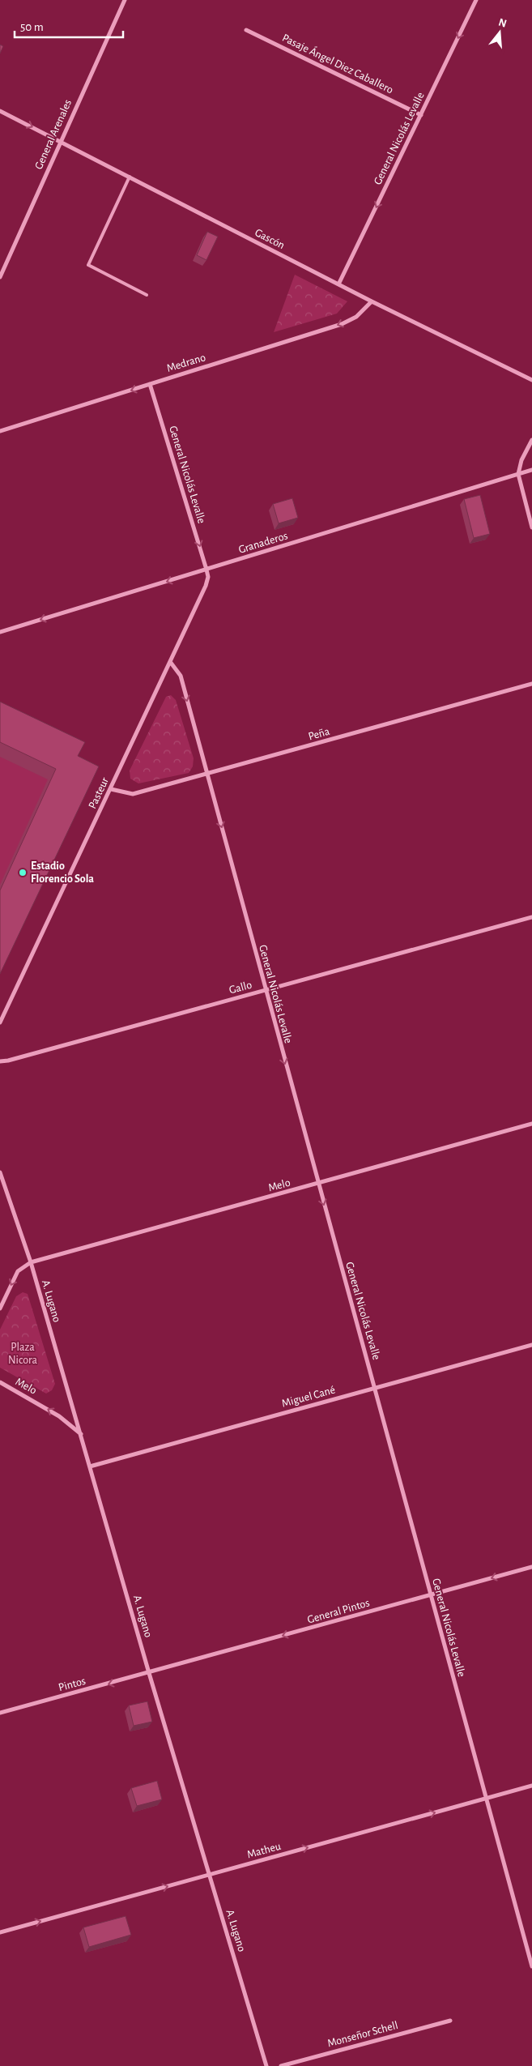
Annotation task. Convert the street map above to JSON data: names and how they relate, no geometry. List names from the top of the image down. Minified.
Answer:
{"streets":{"street":["Pasaje Ángel Diez Caballero","General Arenales","General Nicolás Levalle","Gascón","Medrano","Granaderos","Peña","Pasteur","Gallo","Melo","A. Lugano","Miguel Cané","General Pintos","Pintos","Matheu","Monseñor Schell"]},"crossings":[["Pasaje Ángel Diez Caballero","General Nicolás Levalle"],["General Arenales","Gascón"],["General Nicolás Levalle","Gascón"],["General Nicolás Levalle","Medrano"],["General Nicolás Levalle","Granaderos"],["General Nicolás Levalle","Peña"],["General Nicolás Levalle","Pasteur"],["General Nicolás Levalle","Gallo"],["General Nicolás Levalle","Melo"],["General Nicolás Levalle","Miguel Cané"],["General Nicolás Levalle","General Pintos"],["General Nicolás Levalle","Matheu"],["Gascón","Medrano"],["Granaderos","Pasteur"],["Peña","Pasteur"],["Melo","A. Lugano"],["A. Lugano","Miguel Cané"],["A. Lugano","General Pintos"],["A. Lugano","Pintos"],["A. Lugano","Matheu"],["General Pintos","Pintos"]],"one_way":["General Nicolás Levalle","Medrano","Granaderos","General Pintos","Pintos","Matheu"],"parks":["Plaza Nicora"],"places":["Estadio Florencio Sola"],"scale_bar":"50 m","north":"top"}
